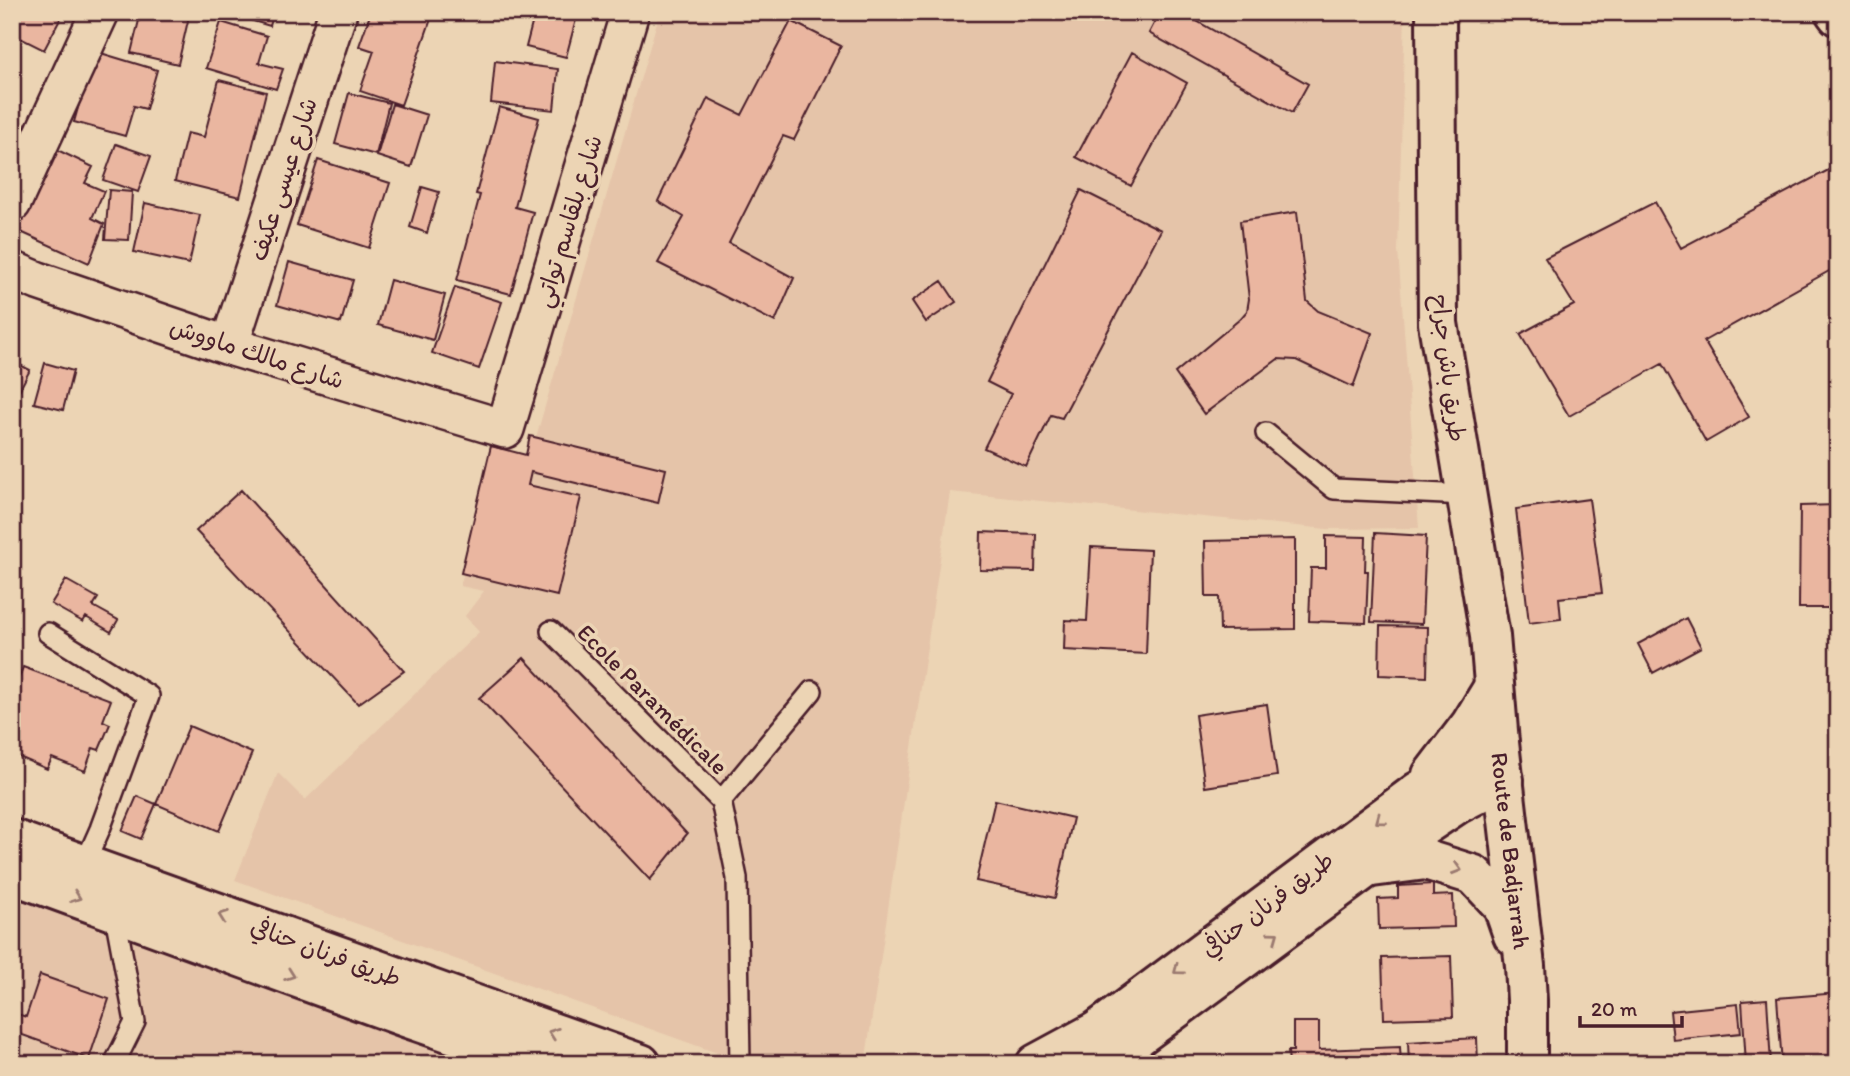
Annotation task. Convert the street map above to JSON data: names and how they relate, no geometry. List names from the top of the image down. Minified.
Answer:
{"streets":{"main road":["طريق باش جراح","Route de Badjarrah","طريق فرنان حنافي"],"street":["شارع عيسى عكيف","شارع بلقاسم تواتي","شارع مالك ماووش"],"lane":["Ecole Paramédicale"]},"crossings":[["شارع عيسى عكيف","شارع مالك ماووش"],["شارع بلقاسم تواتي","شارع مالك ماووش"],["طريق باش جراح","Route de Badjarrah"],["Route de Badjarrah","طريق فرنان حنافي"]],"scale_bar":"20 m"}
